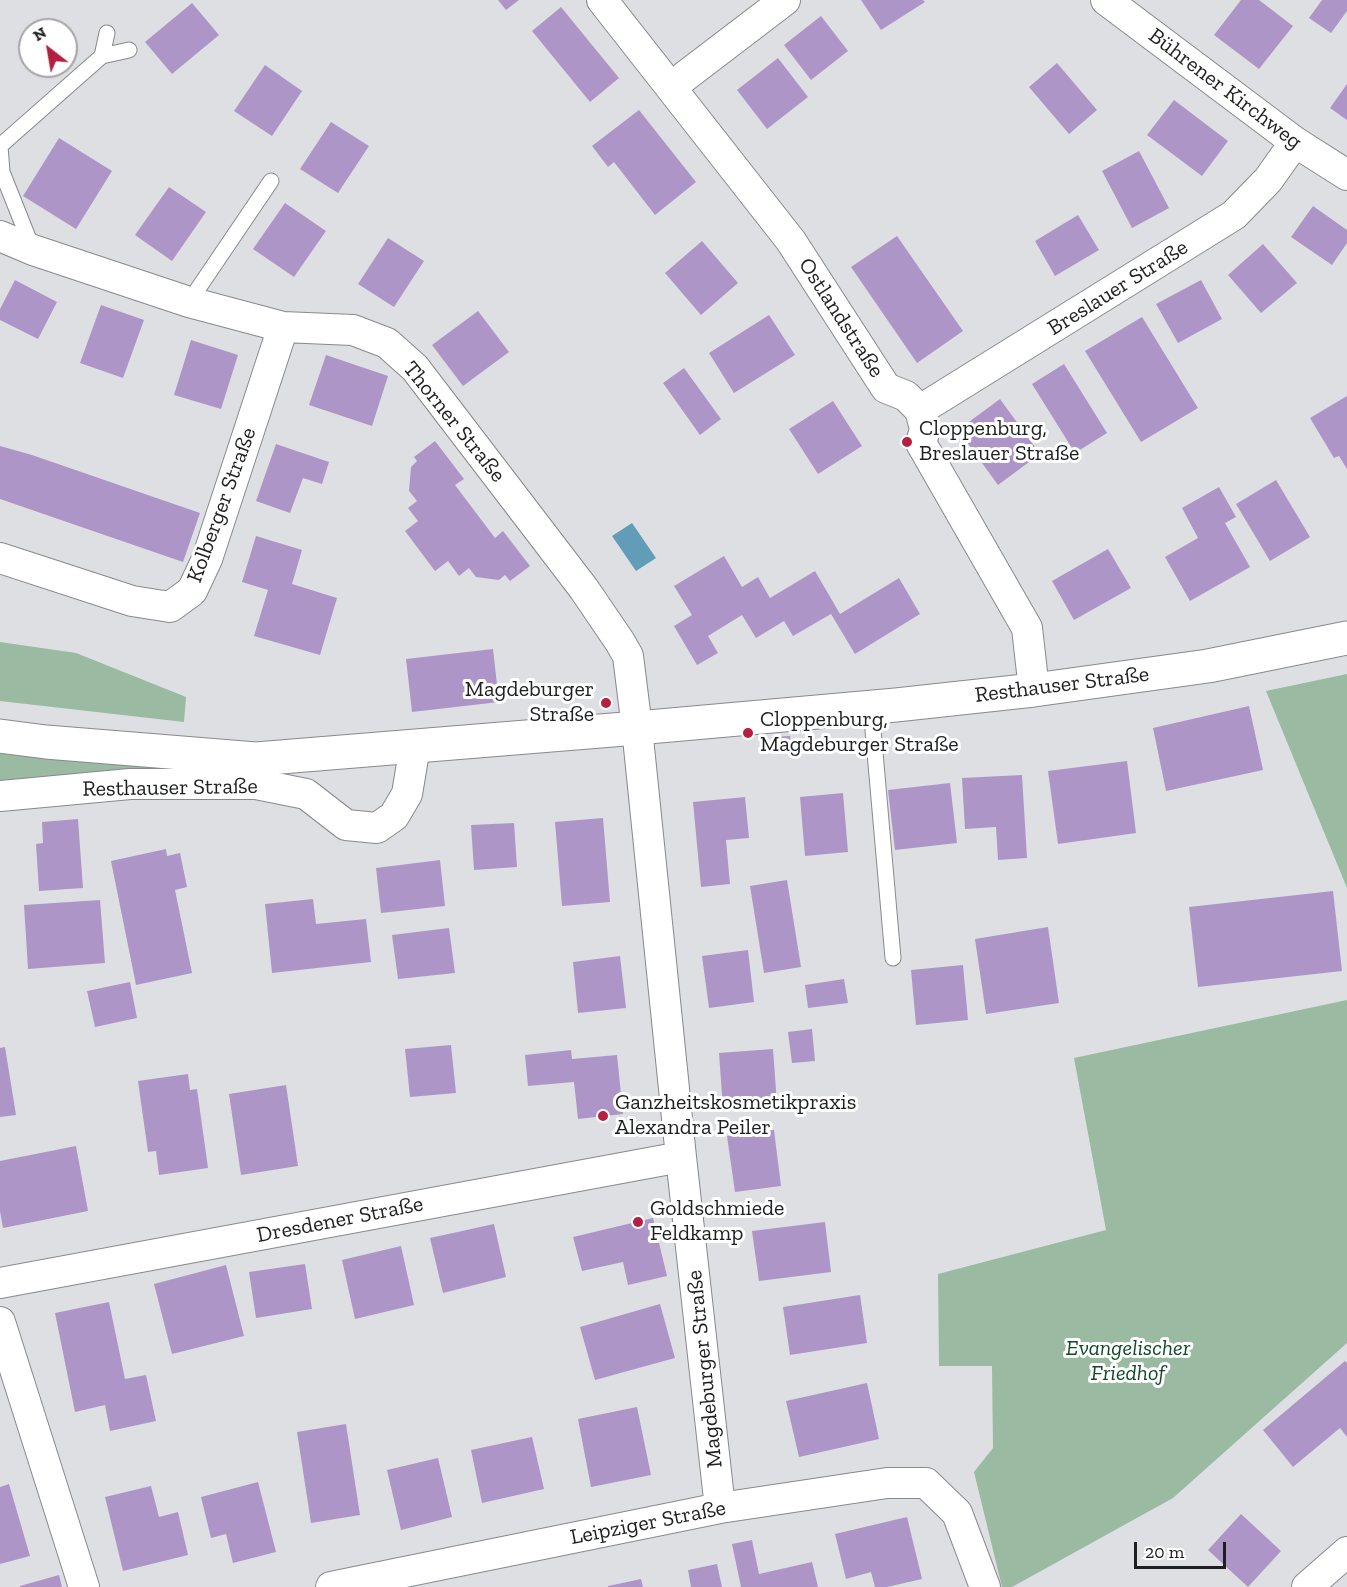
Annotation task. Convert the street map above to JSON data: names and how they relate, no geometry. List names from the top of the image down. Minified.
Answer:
{"streets":{"street":["Bührener Kirchweg","Breslauer Straße","Ostlandstraße","Thorner Straße","Kolberger Straße","Resthauser Straße","Dresdener Straße","Magdeburger Straße","Leipziger Straße"]},"crossings":[["Bührener Kirchweg","Breslauer Straße"],["Breslauer Straße","Ostlandstraße"],["Thorner Straße","Kolberger Straße"],["Thorner Straße","Resthauser Straße"],["Thorner Straße","Magdeburger Straße"],["Resthauser Straße","Magdeburger Straße"],["Dresdener Straße","Magdeburger Straße"],["Magdeburger Straße","Leipziger Straße"]],"parks":["Evangelischer Friedhof"],"places":["Cloppenburg, Breslauer Straße","Magdeburger Straße","Cloppenburg, Magdeburger Straße","Ganzheitskosmetikpraxis Alexandra Peiler","Goldschmiede Feldkamp"],"scale_bar":"20 m","north":"top left"}
